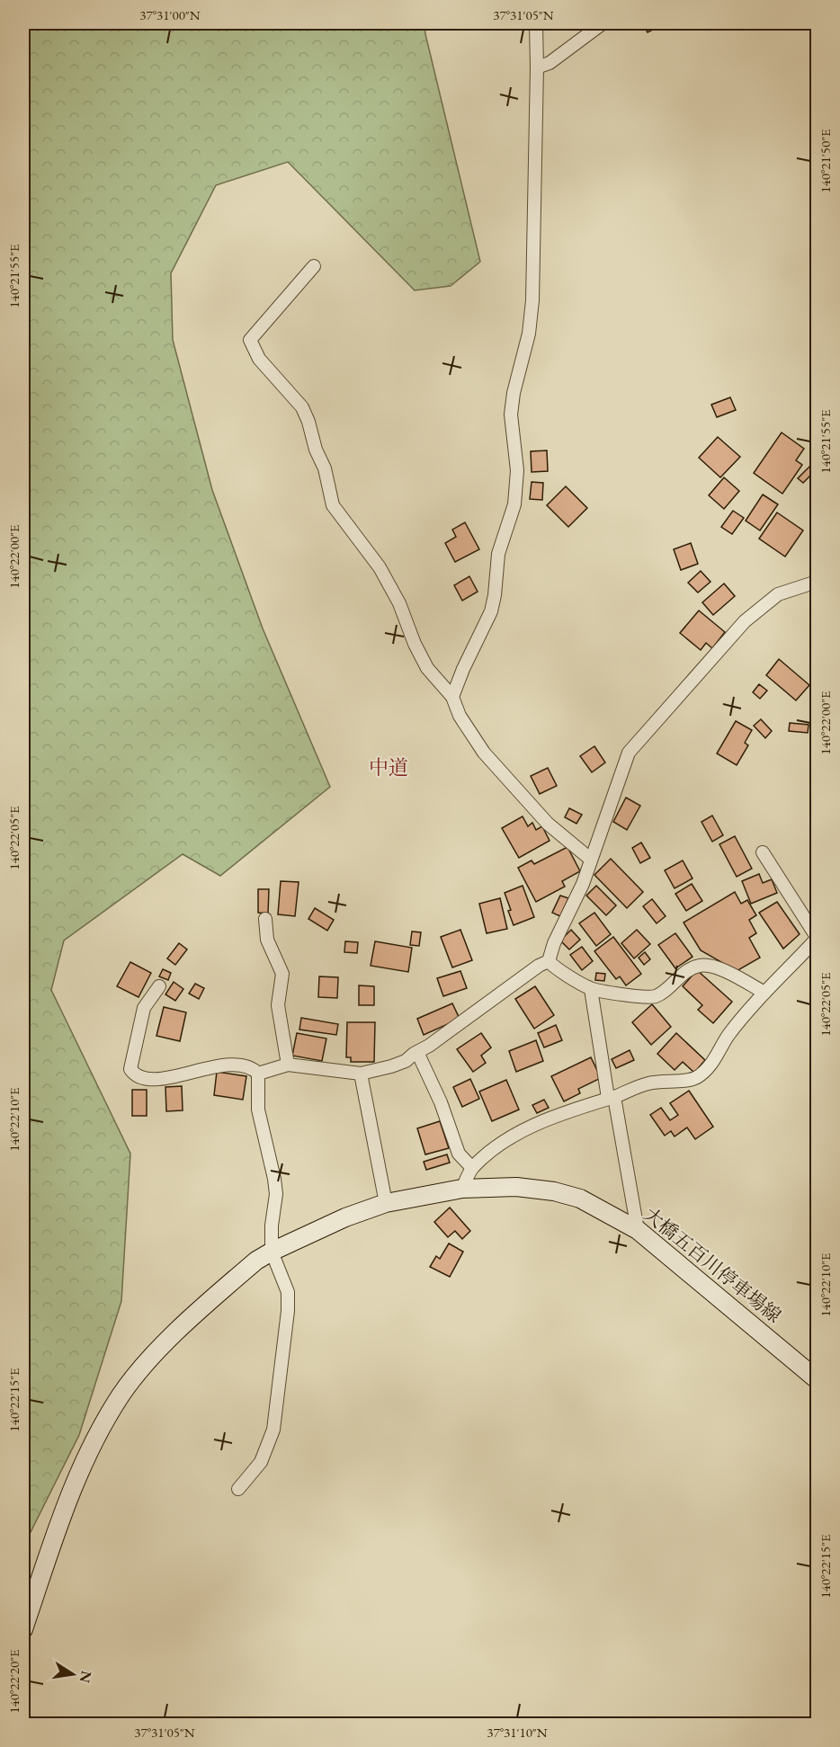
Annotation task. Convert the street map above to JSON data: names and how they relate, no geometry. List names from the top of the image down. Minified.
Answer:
{"streets":{"main road":["大橋五百川停車場線"]},"districts":["中道"],"north":"right","coordinates":["37°31'00\"N","37°31'05\"N","140°21'50\"E","140°21'55\"E","140°22'00\"E","140°22'05\"E","140°22'10\"E","140°22'15\"E","140°22'20\"E","37°31'10\"N"]}
